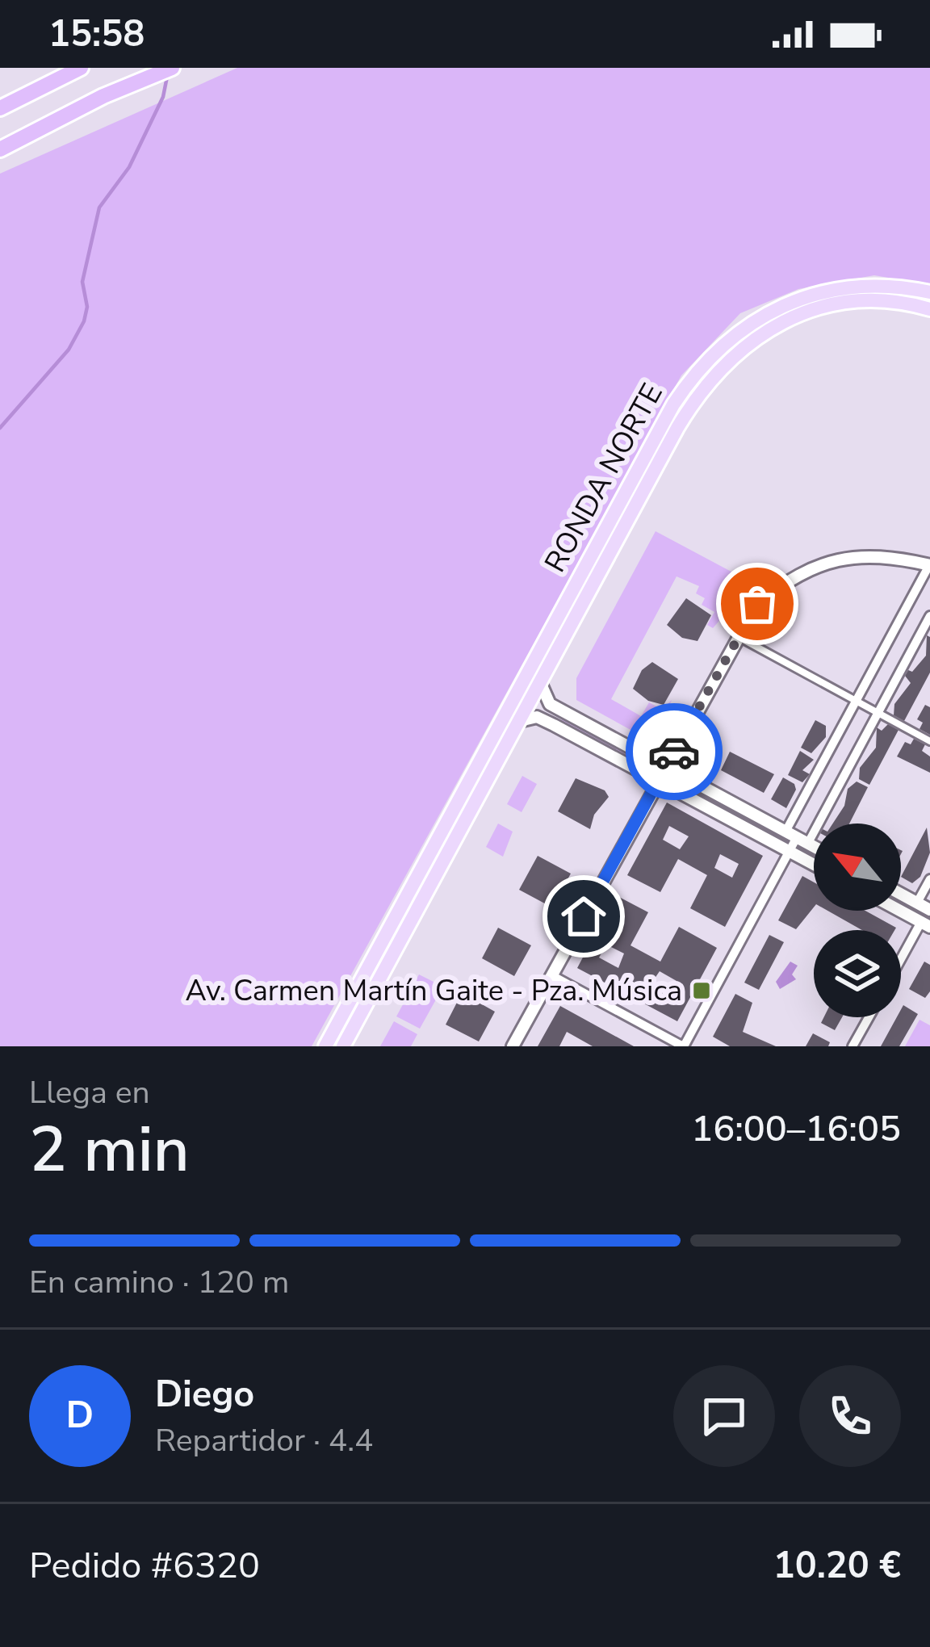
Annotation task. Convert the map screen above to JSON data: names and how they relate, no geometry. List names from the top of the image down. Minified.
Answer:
{"streets":{"main road":["RONDA NORTE"]},"places":{"transit":["Av. Carmen Martín Gaite - Pza. Música"]},"north":"top left","page":{"status":"15:58","heading":["2 min","Llega en","16:00–16:05"],"panel":["Diego","Repartidor · 4.4","Pedido #6320","10.20 €"],"bar":"En camino · 120 m","round":"D"}}
